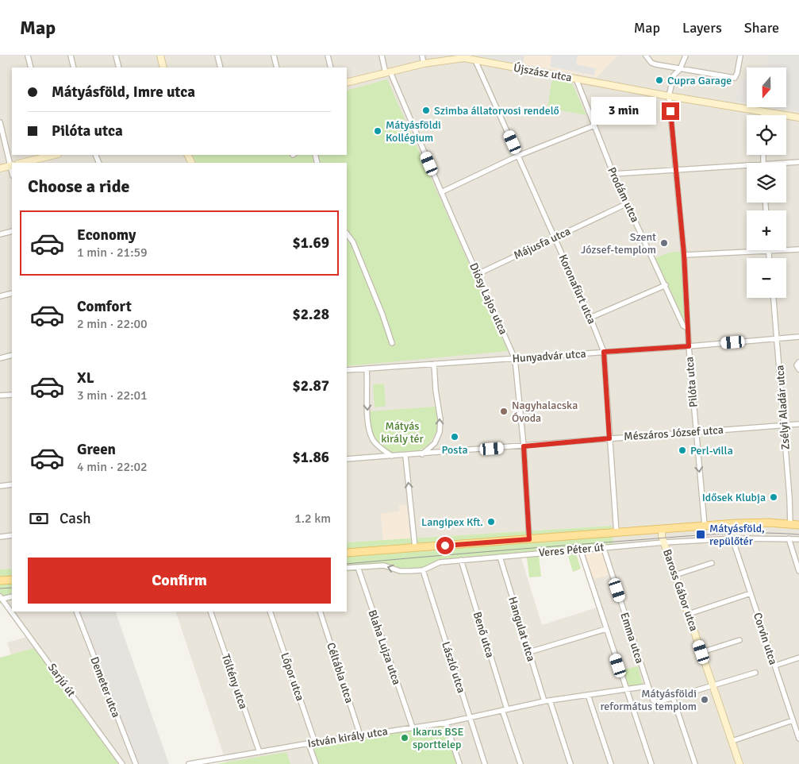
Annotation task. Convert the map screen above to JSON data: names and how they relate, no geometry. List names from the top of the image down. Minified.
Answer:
{"streets":{"main road":["Veres Péter út"],"street":["Újszász utca","Prodám utca","Májusfa utca","Koronafürt utca","Diósy Lajos utca","Hunyadvár utca","Pilóta utca","Zsélyi Aladár utca","Mészáros József utca","Baross Gábor utca","Hangulat utca","Benő utca","Emma utca","Corvin utca","Blaha Lujza utca","László utca","Céltábla utca","Lőpor utca","Sarjú út","Töltény utca","Demeter utca","István király utca"]},"crossings":[["Újszász utca","Prodám utca"],["Újszász utca","Koronafürt utca"],["Újszász utca","Diósy Lajos utca"],["Újszász utca","Pilóta utca"],["Prodám utca","Májusfa utca"],["Prodám utca","Pilóta utca"],["Májusfa utca","Koronafürt utca"],["Májusfa utca","Diósy Lajos utca"],["Koronafürt utca","Hunyadvár utca"],["Koronafürt utca","Mészáros József utca"],["Koronafürt utca","Veres Péter út"],["Diósy Lajos utca","Hunyadvár utca"],["Diósy Lajos utca","Mészáros József utca"],["Diósy Lajos utca","Veres Péter út"],["Hunyadvár utca","Pilóta utca"],["Hunyadvár utca","Zsélyi Aladár utca"],["Hunyadvár utca","Mészáros József utca"],["Pilóta utca","Mészáros József utca"],["Pilóta utca","Veres Péter út"],["Zsélyi Aladár utca","Mészáros József utca"],["Zsélyi Aladár utca","Veres Péter út"],["Veres Péter út","Baross Gábor utca"],["Veres Péter út","Hangulat utca"],["Veres Péter út","Benő utca"],["Veres Péter út","Emma utca"],["Veres Péter út","Corvin utca"],["Veres Péter út","Blaha Lujza utca"],["Veres Péter út","László utca"],["Hangulat utca","István király utca"],["Benő utca","István király utca"],["Emma utca","István király utca"],["Blaha Lujza utca","István király utca"],["László utca","István király utca"],["Céltábla utca","István király utca"],["Lőpor utca","István király utca"],["Töltény utca","István király utca"]],"parks":["Mátyás király tér"],"places":{"other":["Cupra Garage","Szimba állatorvosi rendelő","Mátyásföldi Kollégium","Szent József-templom","Nagyhalacska Óvoda","Posta","Perl-villa","Idősek Klubja","Langipex Kft.","Mátyásföldi református templom","Ikarus BSE sporttelep"],"transit":["Mátyásföld, repülőtér"]},"north":"bottom","page":{"header":"Map","nav":["Map","Layers","Share"],"map_buttons":["+","−"],"banner":["Mátyásföld, Imre utca","Pilóta utca"],"bubble":"3 min","heading":"Choose a ride","list":[{"name":"Economy","note":"1 min · 21:59","value":"$1.69"},{"name":"Comfort","note":"2 min · 22:00","value":"$2.28"},{"name":"XL","note":"3 min · 22:01","value":"$2.87"},{"name":"Green","note":"4 min · 22:02","value":"$1.86"}],"pay":["Cash","1.2 km"],"buttons":"Confirm"}}
